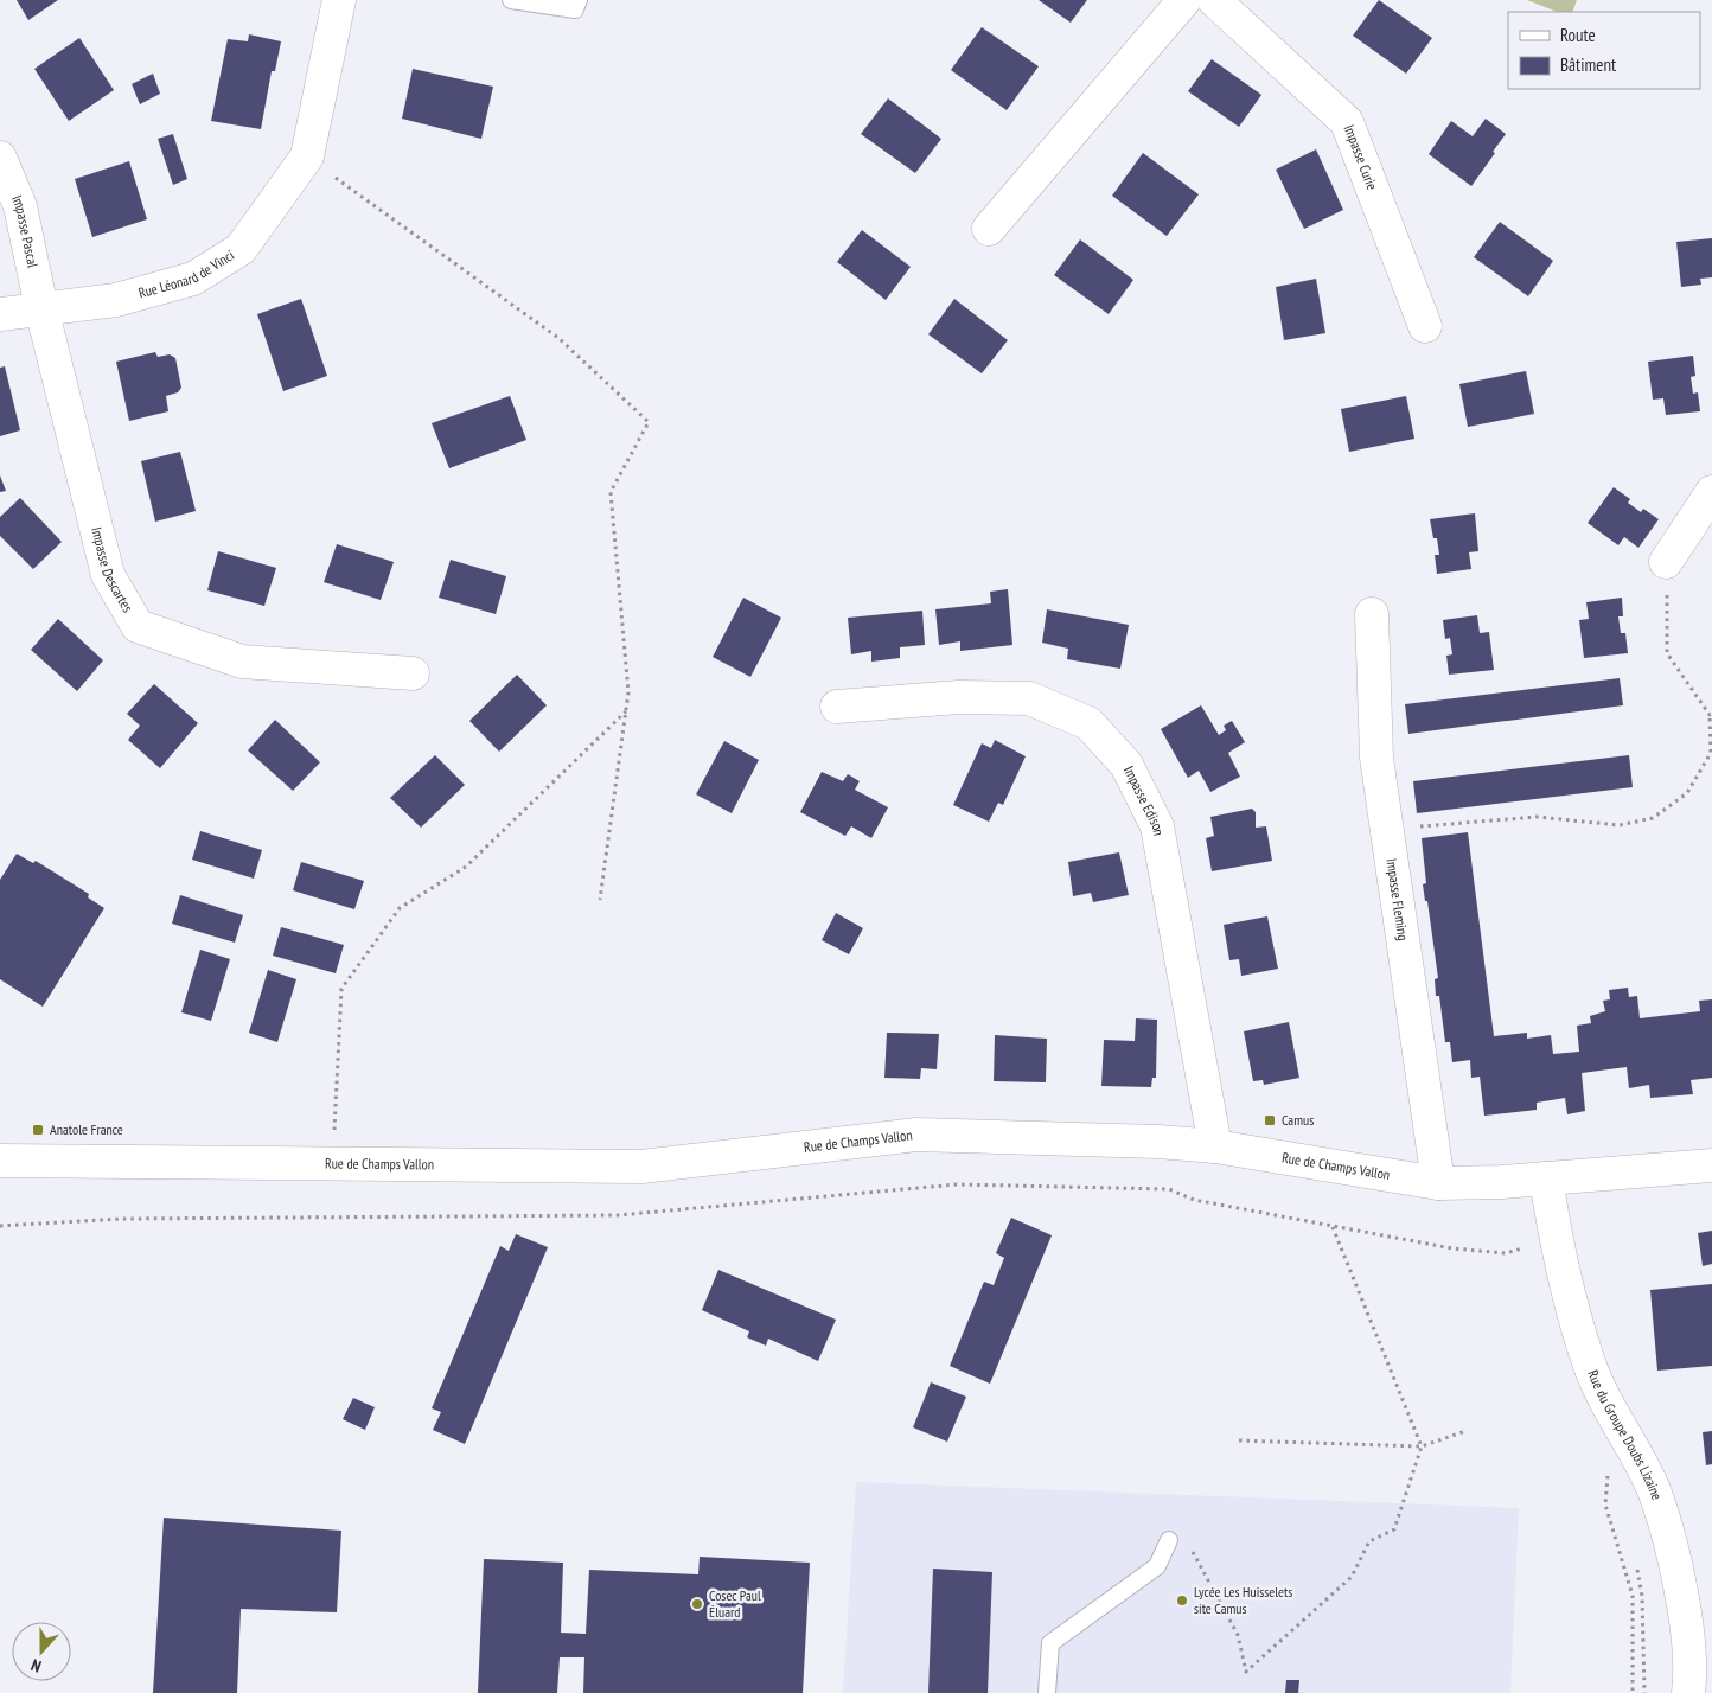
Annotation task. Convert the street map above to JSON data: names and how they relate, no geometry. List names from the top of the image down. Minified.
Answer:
{"streets":{"street":["Impasse Curie","Impasse Pascal","Rue Léonard de Vinci","Impasse Descartes","Impasse Edison","Impasse Fleming","Rue de Champs Vallon","Rue du Groupe Doubs Lizaine"]},"crossings":[["Impasse Pascal","Rue Léonard de Vinci"],["Impasse Pascal","Impasse Descartes"],["Rue Léonard de Vinci","Impasse Descartes"],["Impasse Edison","Rue de Champs Vallon"],["Impasse Fleming","Rue de Champs Vallon"],["Rue de Champs Vallon","Rue du Groupe Doubs Lizaine"]],"places":{"transit":["Camus","Anatole France"],"other":["Lycée Les Huisselets site Camus","Cosec Paul Éluard"]},"legend":["Route","Bâtiment"],"north":"bottom"}
